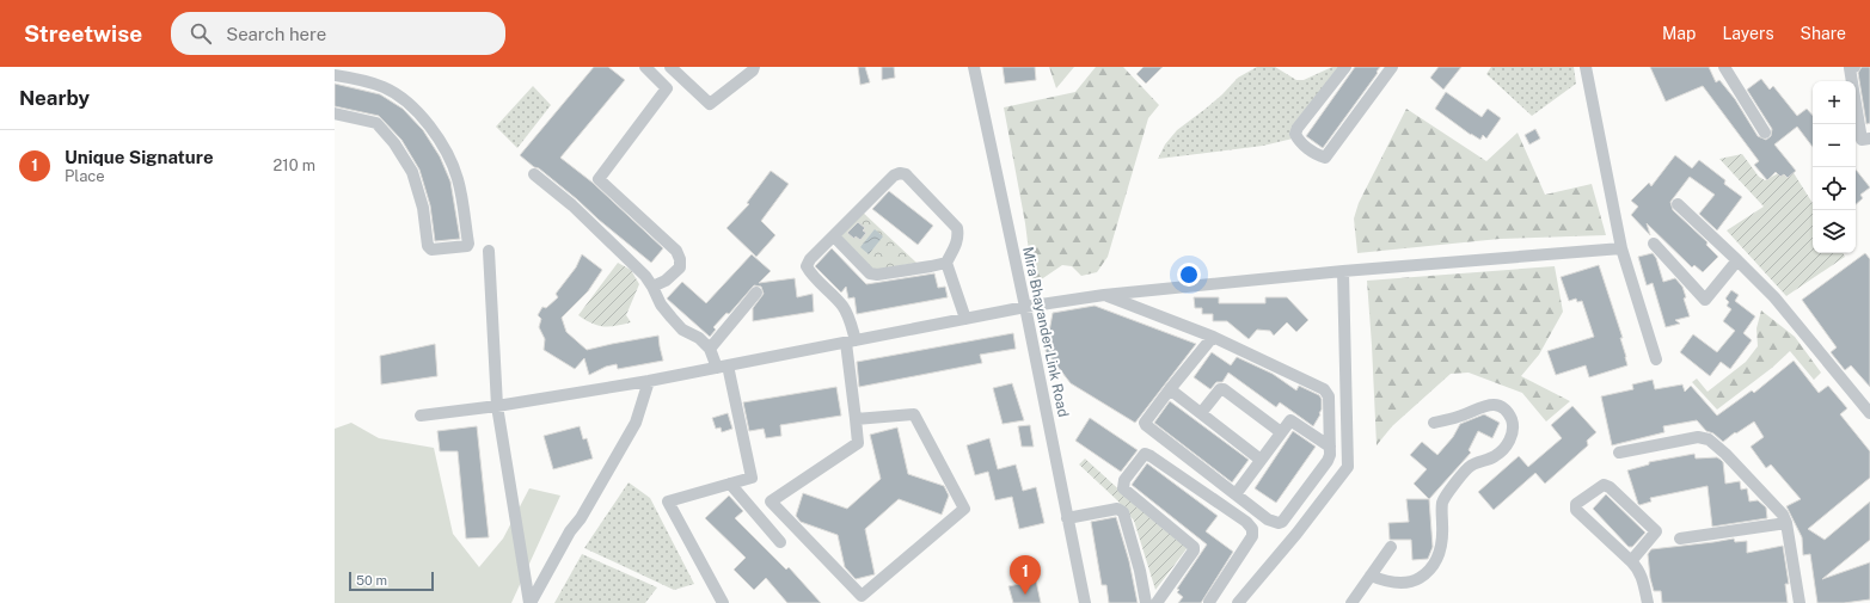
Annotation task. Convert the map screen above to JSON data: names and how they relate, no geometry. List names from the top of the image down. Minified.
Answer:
{"streets":{"street":["Mira Bhayander Link Road"]},"scale_bar":"50 m","page":{"header":"Streetwise","search":"Search here","nav":["Map","Layers","Share"],"heading":"Nearby","map_buttons":["+","−"],"list":[{"mark":"1","name":"Unique Signature","note":"Place","value":"210 m"}],"pins":"1","scale":"50 m"}}
